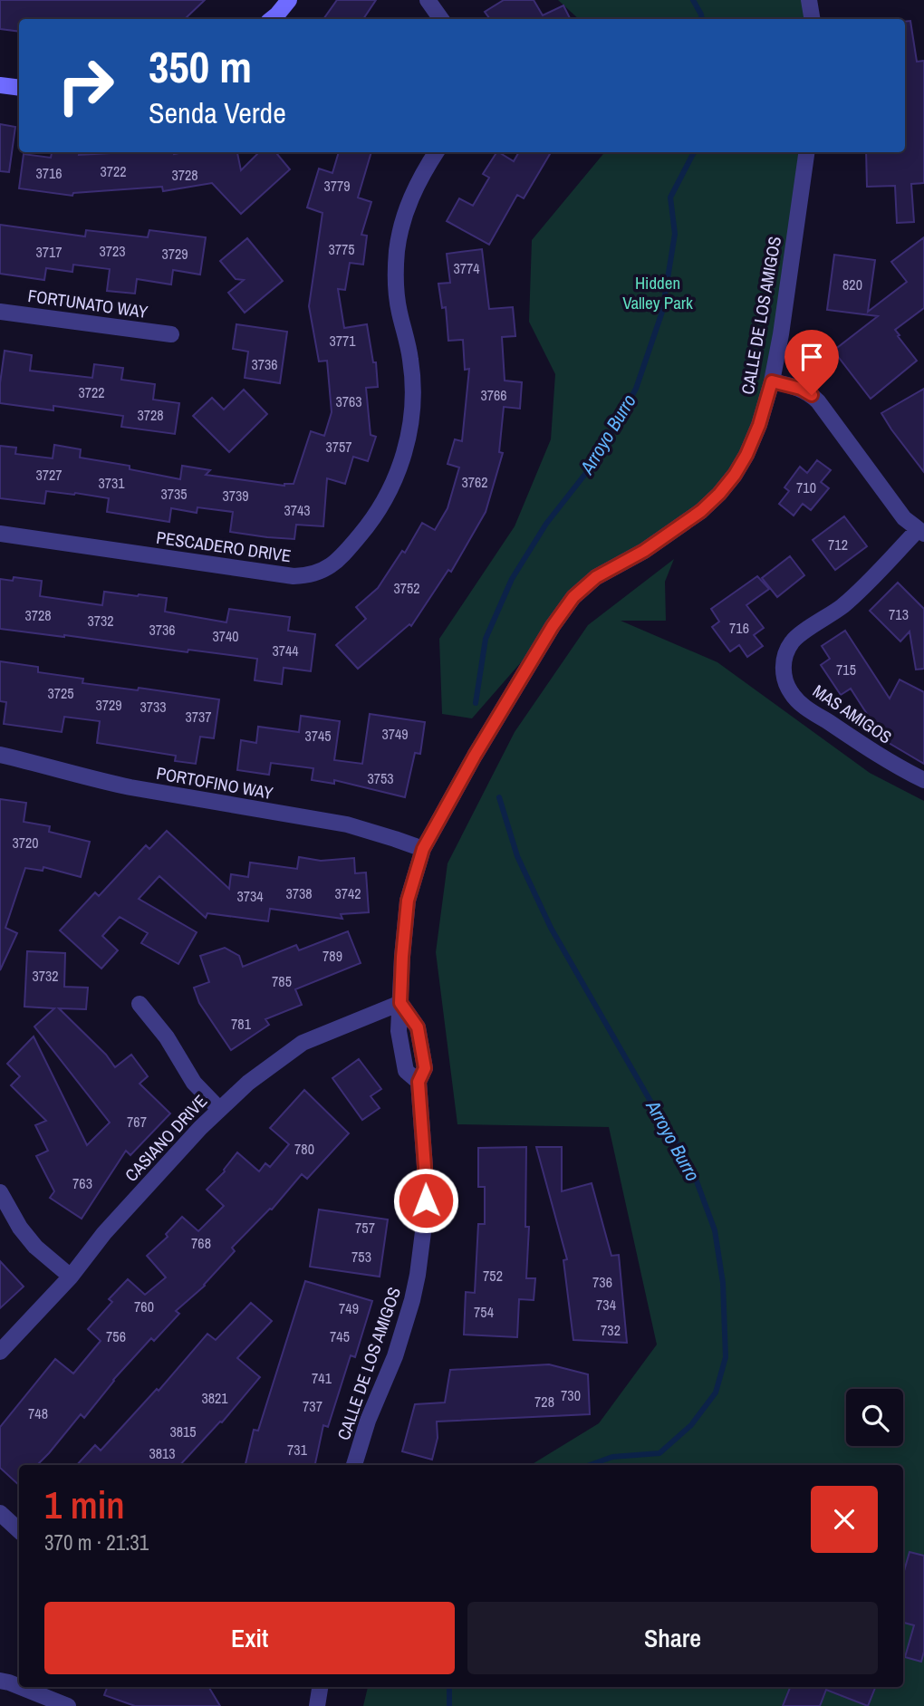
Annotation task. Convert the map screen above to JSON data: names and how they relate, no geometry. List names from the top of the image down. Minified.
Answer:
{"streets":{"street":["FORTUNATO WAY","CALLE DE LOS AMIGOS","PESCADERO DRIVE","MAS AMIGOS","PORTOFINO WAY","CASIANO DRIVE"]},"crossings":[["CALLE DE LOS AMIGOS","PORTOFINO WAY"],["CALLE DE LOS AMIGOS","CASIANO DRIVE"]],"water":["Arroyo Burro"],"parks":["Hidden Valley Park"],"house_numbers":["3722","3716","3728","3779","3775","3723","3717","3729","3774","820","3771","3736","3722","3766","3763","3728","3757","3727","3762","3731","710","3735","3739","3743","712","3752","713","3728","3732","716","3736","3740","3744","715","3725","3729","3733","3737","3749","3745","3753","3720","3738","3742","3734","789","3732","785","781","767","780","763","757","768","753","752","736","734","760","749","754","732","756","745","741","730","3821","728","737","748","3815","731","3813"],"page":{"turn":["350 m","Senda Verde"],"heading":["1 min","370 m · 21:31"],"buttons":["Exit","Share"]}}
